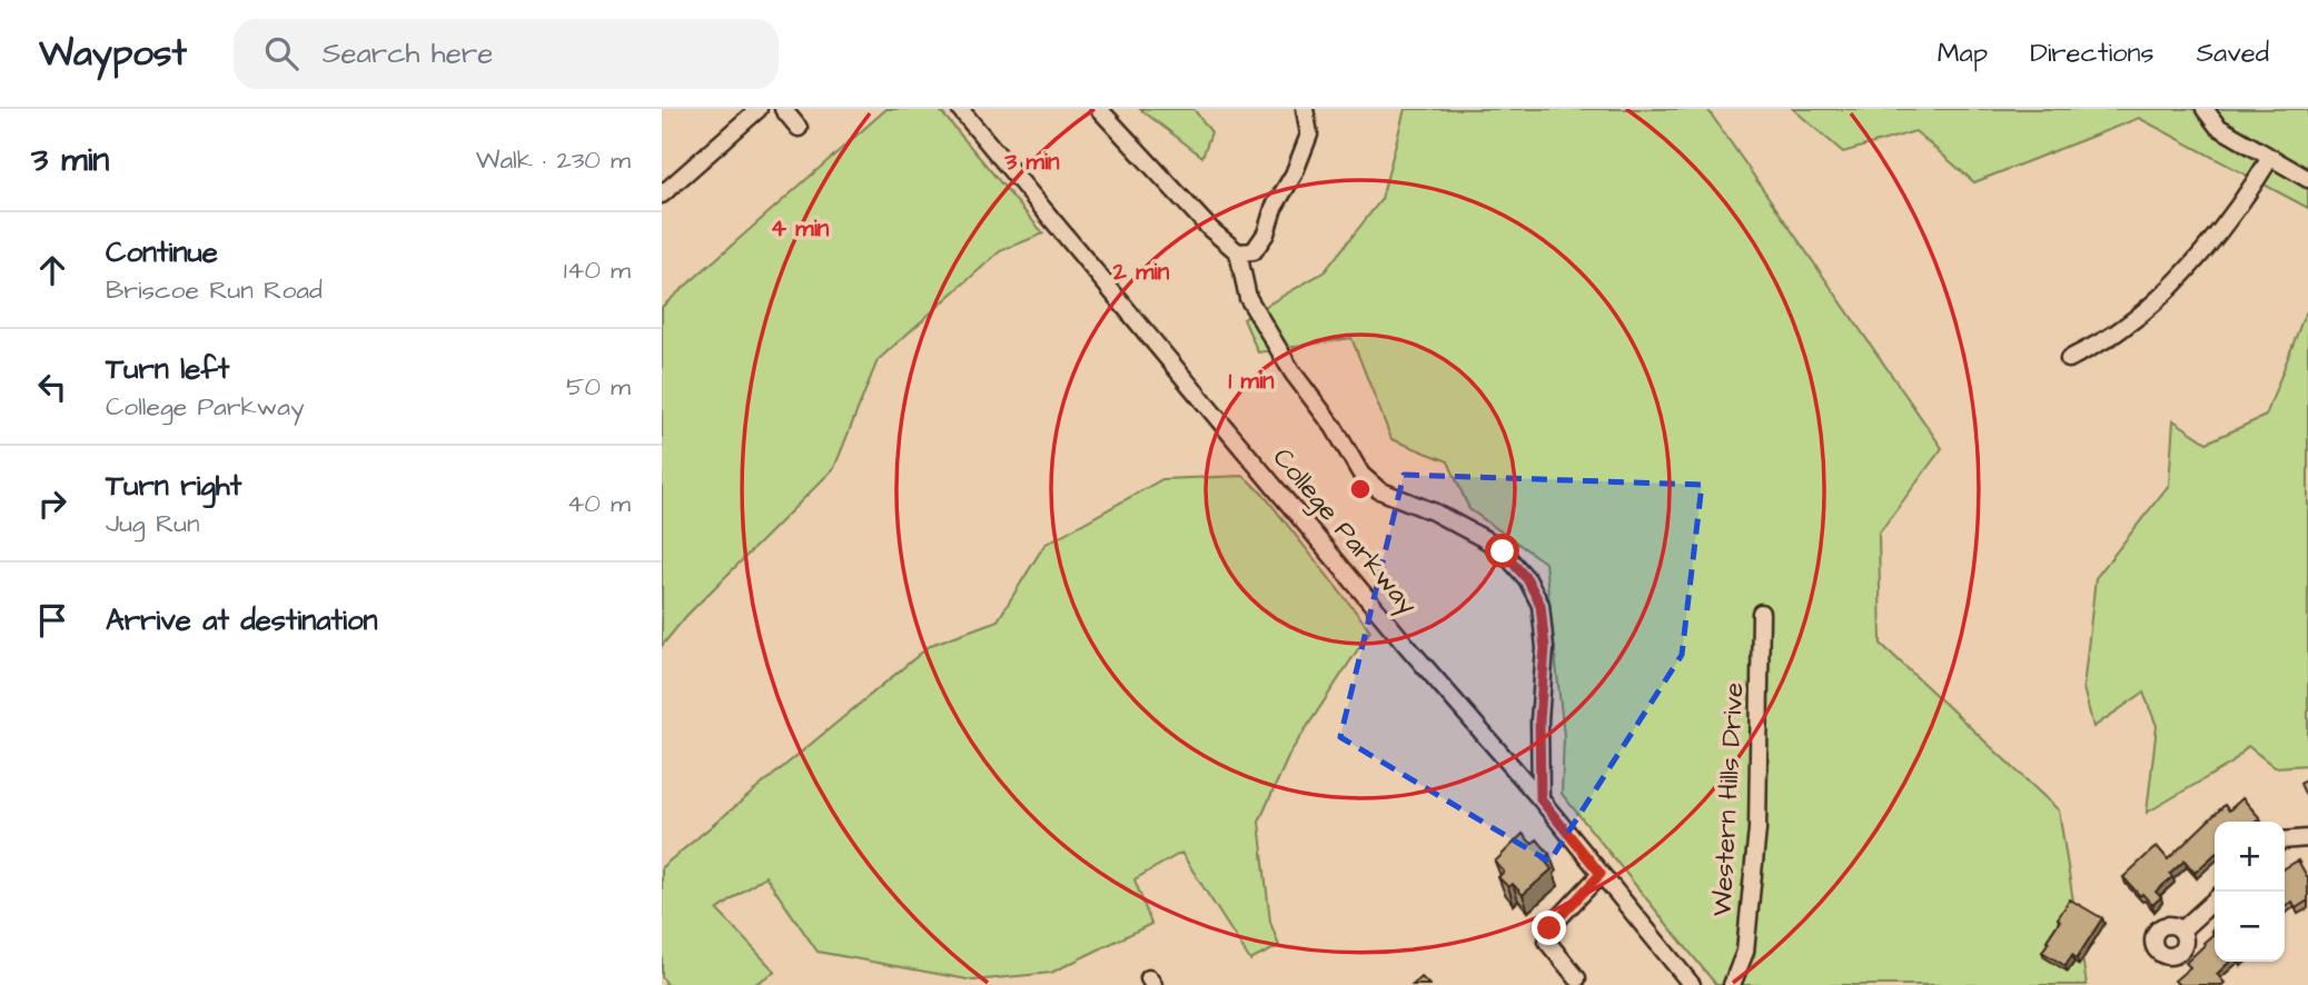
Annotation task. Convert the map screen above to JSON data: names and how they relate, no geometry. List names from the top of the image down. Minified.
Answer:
{"streets":{"street":["College Parkway","Western Hills Drive"]},"page":{"header":"Waypost","search":"Search here","nav":["Map","Directions","Saved"],"heading":["3 min","Walk · 230 m"],"list":[["Continue","Briscoe Run Road","140 m"],["Turn left","College Parkway","50 m"],["Turn right","Jug Run","40 m"],"Arrive at destination"],"map_buttons":["+","−"]},"rings":["3 min","4 min","2 min","1 min"]}
